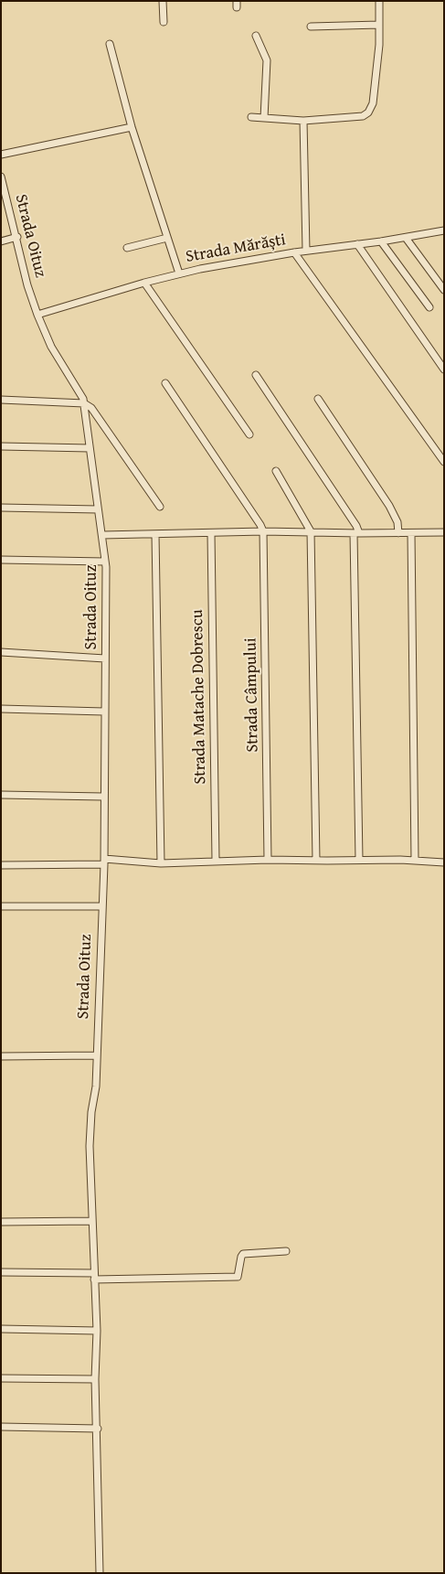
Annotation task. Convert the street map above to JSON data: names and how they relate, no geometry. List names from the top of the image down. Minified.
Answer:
{"streets":{"street":["Strada Oituz","Strada Mărăști","Strada Câmpului","Strada Matache Dobrescu"]},"crossings":[["Strada Oituz","Strada Mărăști"]]}
